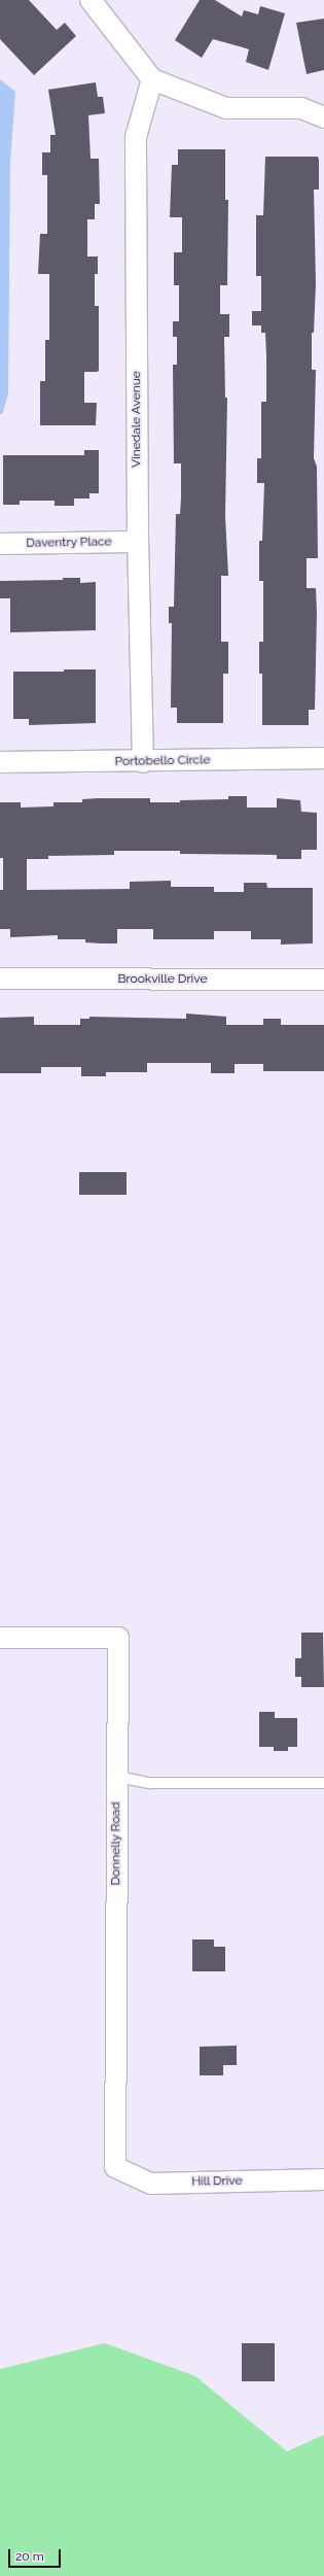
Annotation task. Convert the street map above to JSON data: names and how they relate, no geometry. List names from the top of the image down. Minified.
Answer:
{"streets":{"street":["Vinedale Avenue","Daventry Place","Portobello Circle","Brookville Drive","Donnelly Road","Hill Drive"]},"crossings":[["Vinedale Avenue","Daventry Place"],["Vinedale Avenue","Portobello Circle"],["Donnelly Road","Hill Drive"]],"scale_bar":"20 m"}
